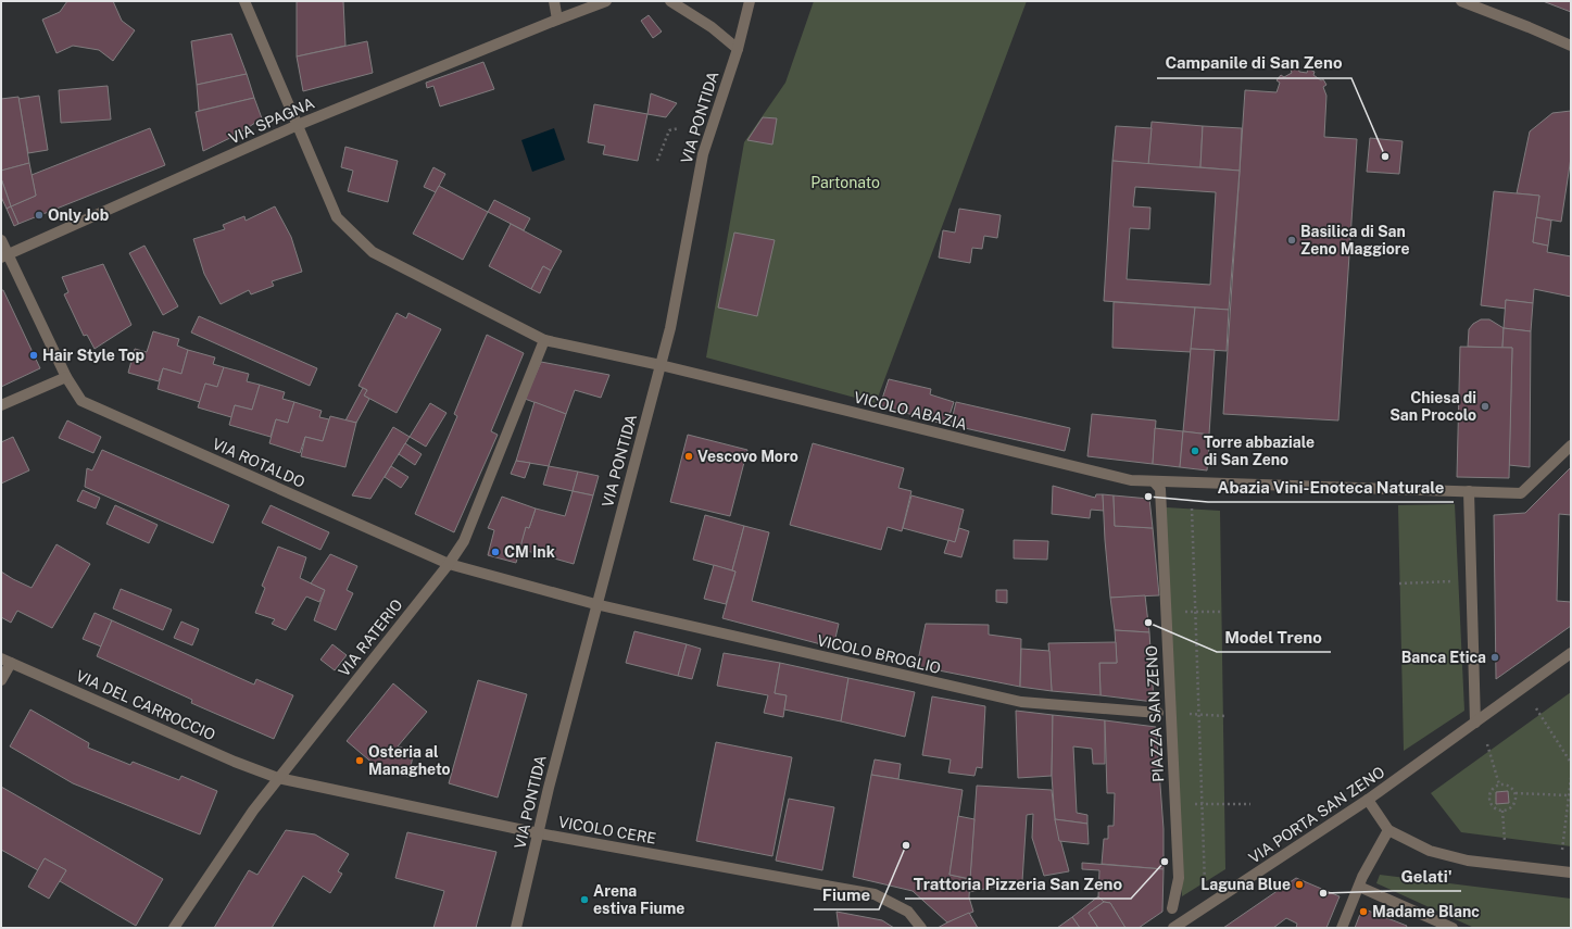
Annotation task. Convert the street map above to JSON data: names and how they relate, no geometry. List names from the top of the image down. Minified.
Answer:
{"streets":{"street":["VIA PONTIDA","VIA SPAGNA","VICOLO ABAZIA","VIA ROTALDO","VIA RATERIO","VICOLO BROGLIO","VIA DEL CARROCCIO","PIAZZA SAN ZENO","VIA PORTA SAN ZENO","VICOLO CERE"]},"crossings":[["VIA PONTIDA","VICOLO ABAZIA"],["VIA PONTIDA","VIA ROTALDO"],["VIA PONTIDA","VICOLO BROGLIO"],["VIA PONTIDA","VICOLO CERE"],["VIA SPAGNA","VICOLO ABAZIA"],["VIA SPAGNA","VIA ROTALDO"],["VICOLO ABAZIA","VIA RATERIO"],["VICOLO ABAZIA","PIAZZA SAN ZENO"],["VIA ROTALDO","VIA RATERIO"],["VIA ROTALDO","VICOLO BROGLIO"],["VIA RATERIO","VIA DEL CARROCCIO"],["VIA RATERIO","VICOLO CERE"],["VIA DEL CARROCCIO","VICOLO CERE"]],"parks":["Partonato"],"places":["Campanile di San Zeno","Only Job","Basilica di San Zeno Maggiore","Hair Style Top","Chiesa di San Procolo","Torre abbaziale di San Zeno","Vescovo Moro","Abazia Vini-Enoteca Naturale","CM Ink","Model Treno","Banca Etica","Osteria al Managheto","Fiume","Trattoria Pizzeria San Zeno","Laguna Blue","Gelati'","Arena estiva Fiume","Madame Blanc"]}
